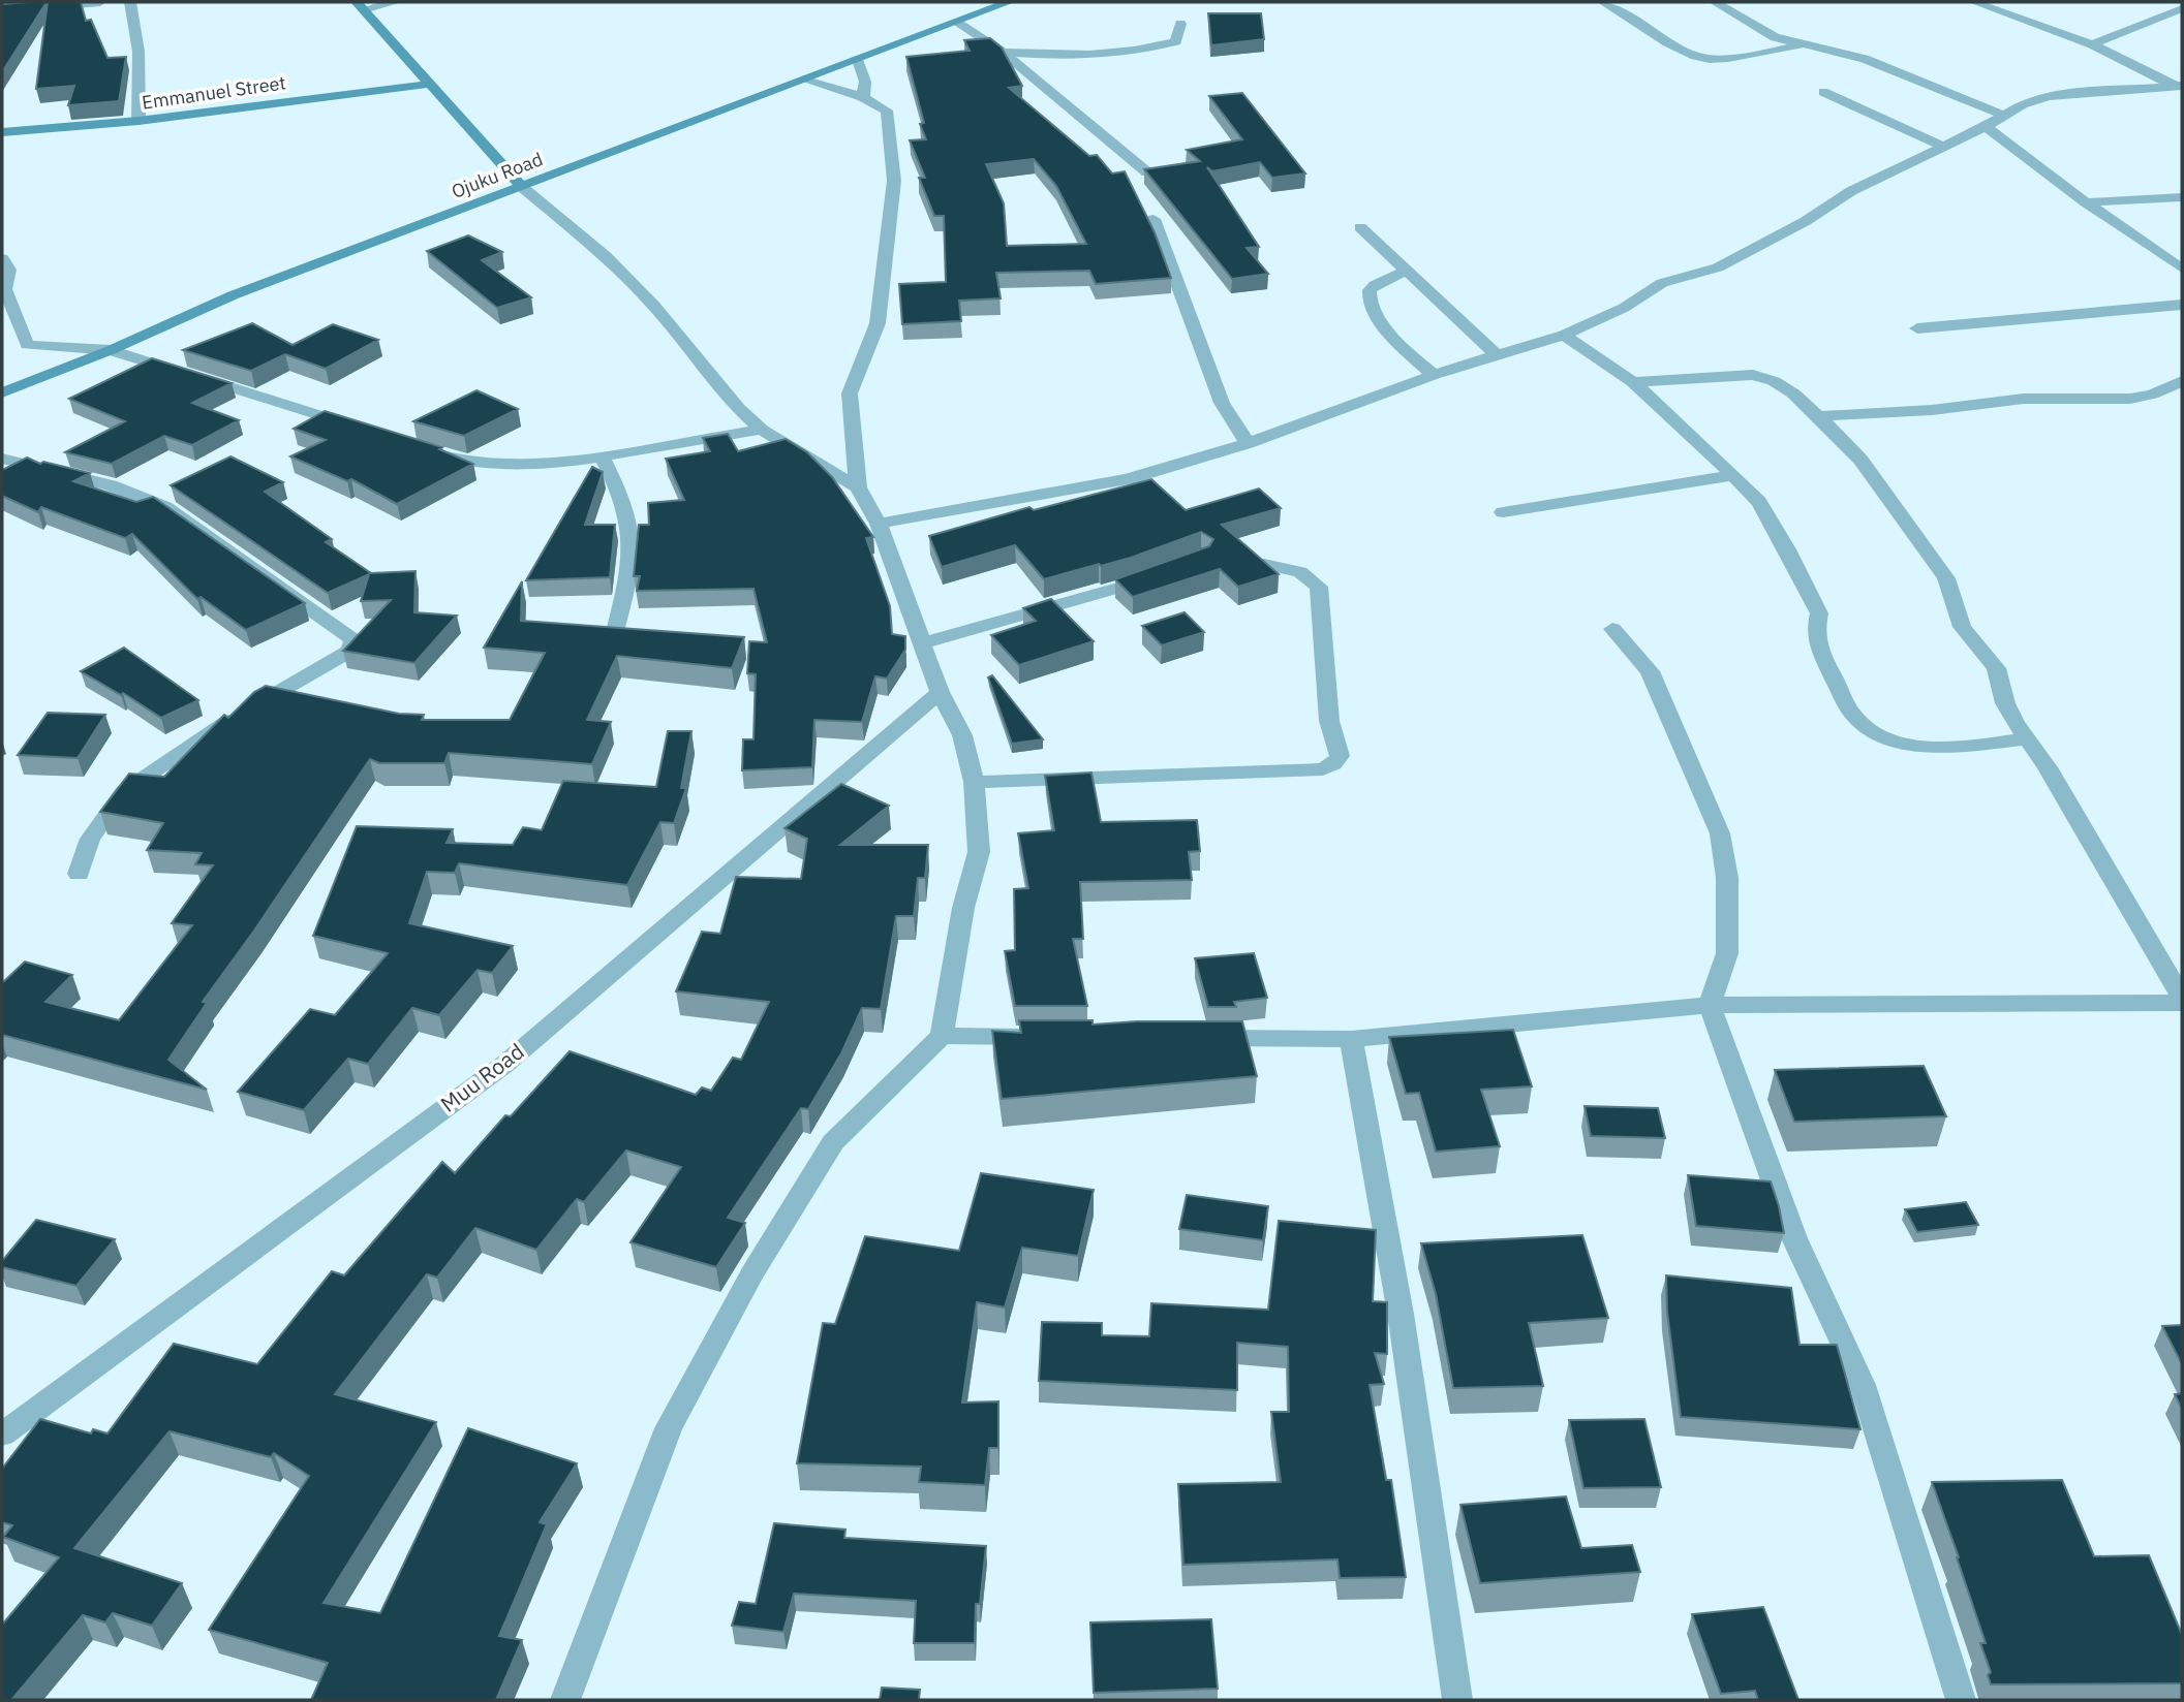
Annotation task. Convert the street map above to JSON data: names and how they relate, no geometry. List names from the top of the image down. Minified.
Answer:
{"streets":{"main road":["Emmanuel Street","Ojuku Road"],"street":["Muu Road"]}}
